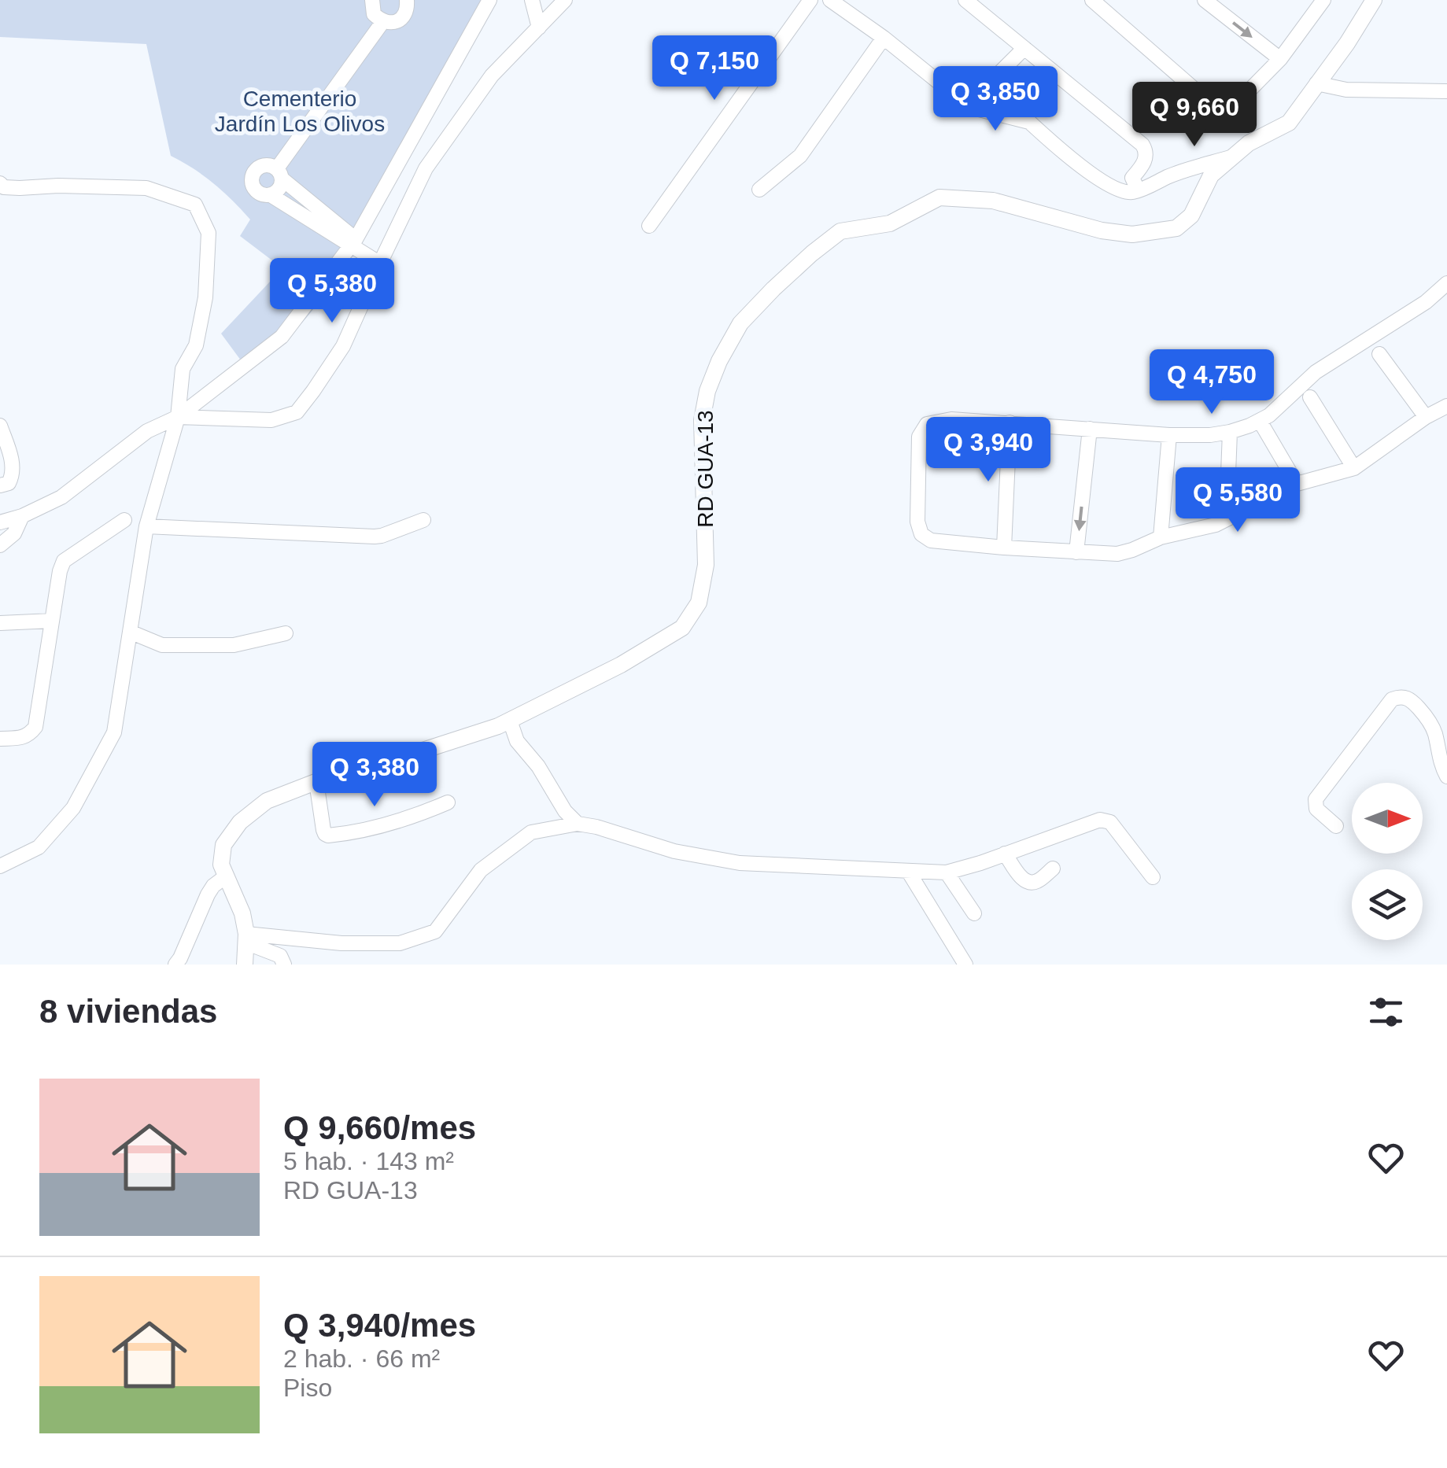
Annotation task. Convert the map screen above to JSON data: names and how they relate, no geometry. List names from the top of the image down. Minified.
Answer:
{"streets":{"main road":["RD GUA-13"]},"parks":["Cementerio Jardín Los Olivos"],"north":"right","page":{"price":["Q 7,150","Q 3,850","Q 9,660","Q 5,380","Q 4,750","Q 3,940","Q 5,580","Q 3,380"],"heading":"8 viviendas","list":[{"name":"Q 9,660/mes","note":"5 hab. · 143 m² · RD GUA-13"},{"name":"Q 3,940/mes","note":"2 hab. · 66 m² · Piso"}]}}
